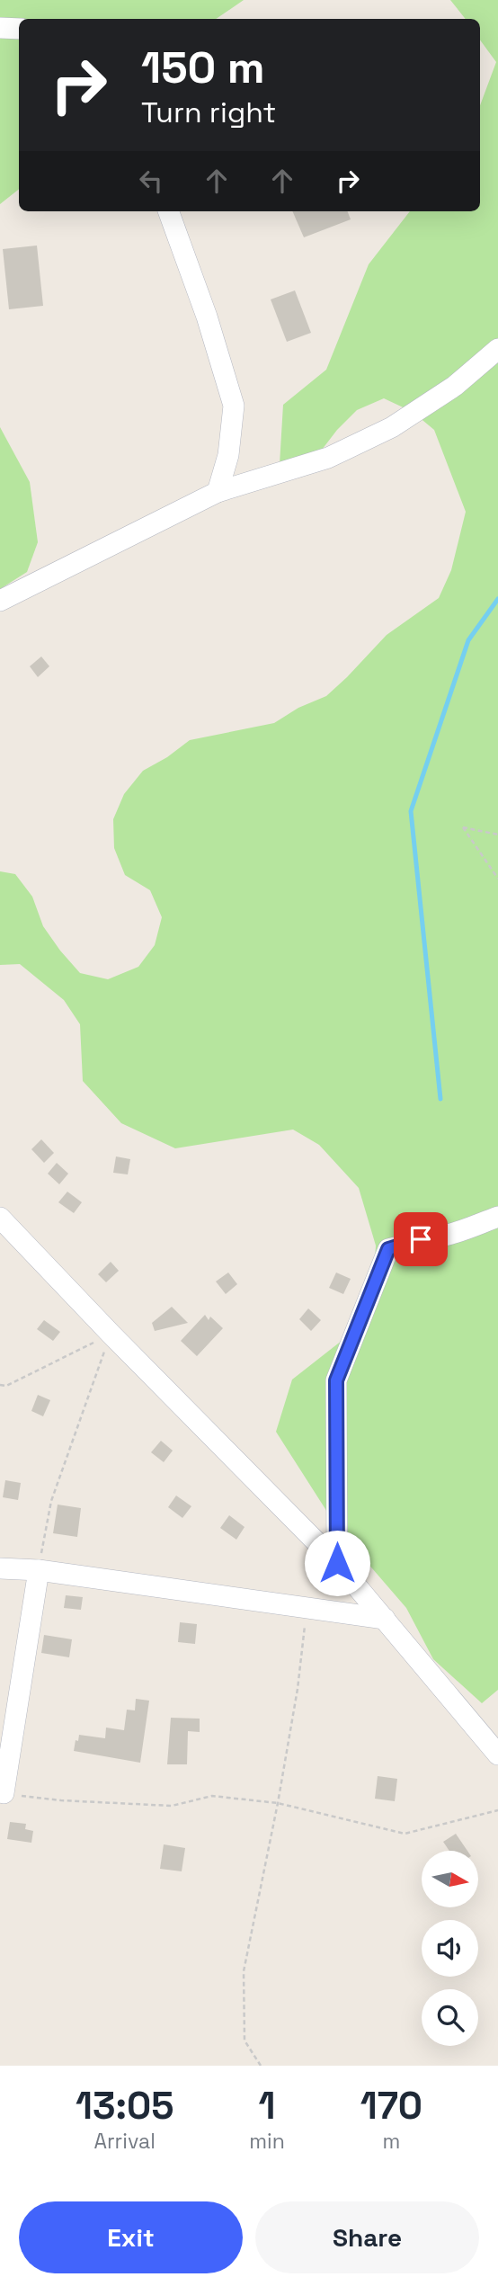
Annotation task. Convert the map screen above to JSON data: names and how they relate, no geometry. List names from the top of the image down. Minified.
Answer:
{"north":"right","page":{"turn":["150 m","Turn right"],"eta":["13:05","Arrival","1","min","170","m"],"buttons":["Exit","Share"]}}
